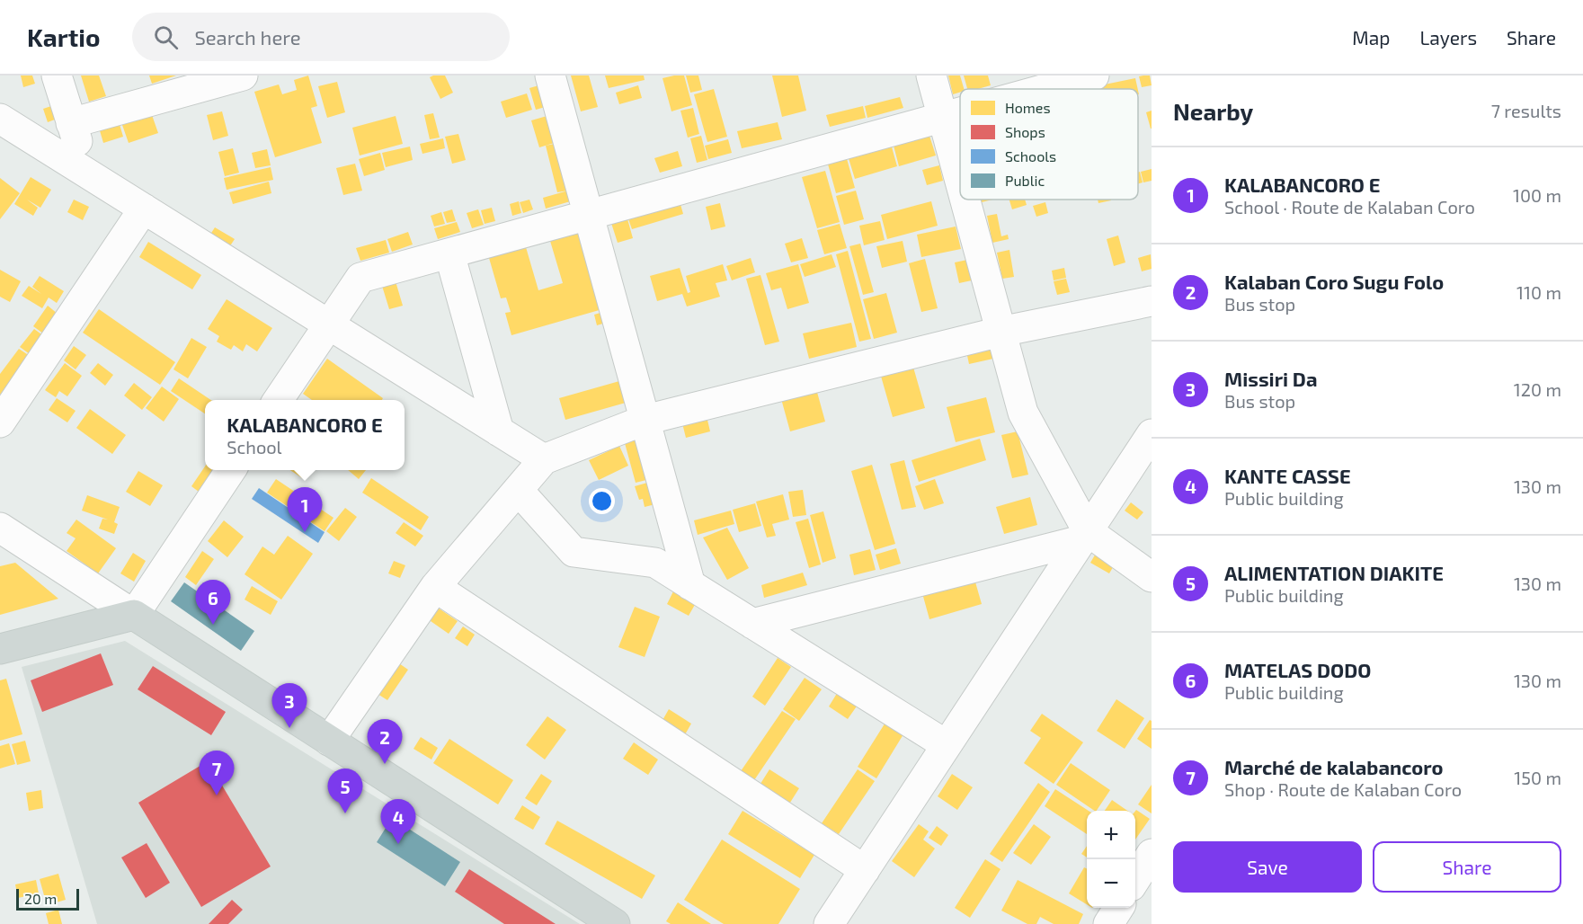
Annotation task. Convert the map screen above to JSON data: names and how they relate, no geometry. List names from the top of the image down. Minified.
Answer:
{"legend":["Homes","Shops","Schools","Public"],"scale_bar":"20 m","page":{"header":"Kartio","search":"Search here","nav":["Map","Layers","Share"],"heading":["Nearby","7 results"],"list":[{"mark":"1","name":"KALABANCORO E","note":"School · Route de Kalaban Coro","value":"100 m"},{"mark":"2","name":"Kalaban Coro Sugu Folo","note":"Bus stop","value":"110 m"},{"mark":"3","name":"Missiri Da","note":"Bus stop","value":"120 m"},{"mark":"4","name":"KANTE CASSE","note":"Public building","value":"130 m"},{"mark":"5","name":"ALIMENTATION DIAKITE","note":"Public building","value":"130 m"},{"mark":"6","name":"MATELAS DODO","note":"Public building","value":"130 m"},{"mark":"7","name":"Marché de kalabancoro","note":"Shop · Route de Kalaban Coro","value":"150 m"}],"popup":["KALABANCORO E","School"],"pins":["1","6","3","2","7","5","4"],"map_buttons":["+","−"],"buttons":["Save","Share"],"scale":"20 m"}}
